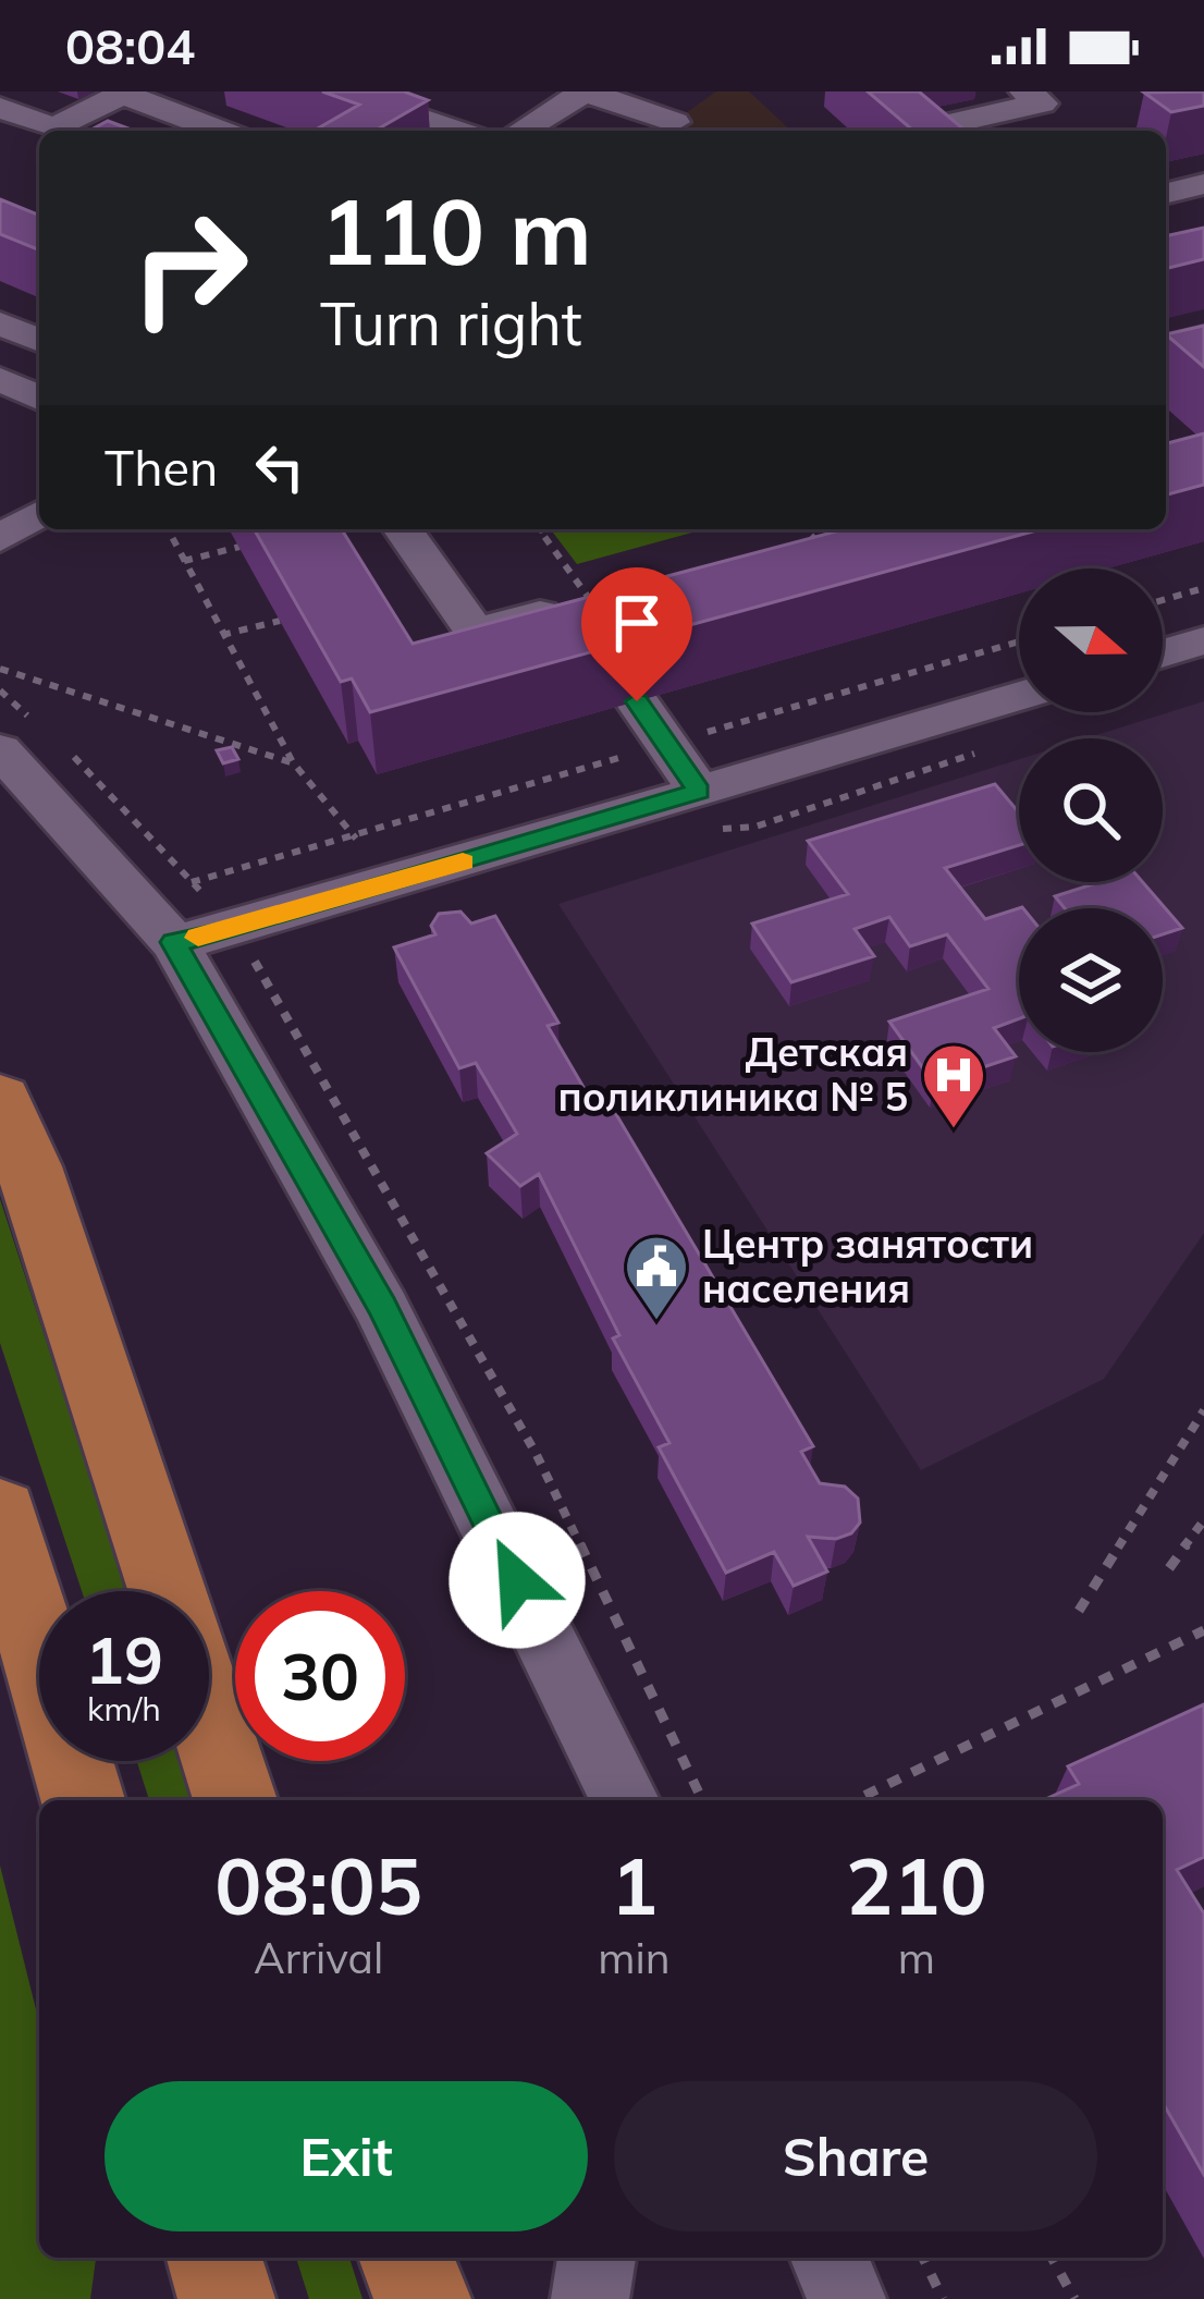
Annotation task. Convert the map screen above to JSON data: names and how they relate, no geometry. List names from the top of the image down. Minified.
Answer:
{"places":{"hospital":["Детская поликлиника № 5"],"public building":["Центр занятости населения"]},"north":"right","page":{"status":"08:04","turn":["110 m","Turn right"],"then":"Then","speed":"19 km/h","limit":"30","eta":["08:05","Arrival","1","min","210","m"],"buttons":["Exit","Share"]}}
